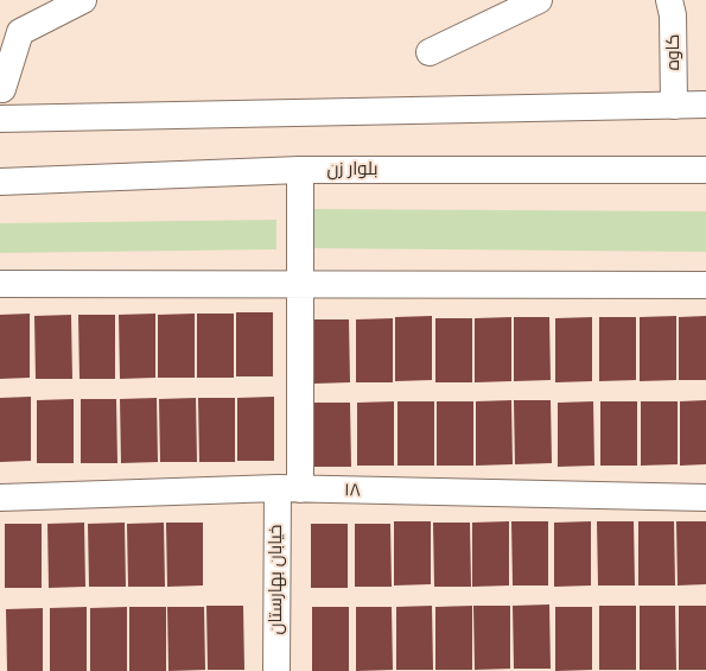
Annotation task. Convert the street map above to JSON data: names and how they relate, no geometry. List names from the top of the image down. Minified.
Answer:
{"streets":{"street":["کاوه","بلوار زن","۱۸","خیابان بهارستان"]},"crossings":[["بلوار زن","خیابان بهارستان"],["۱۸","خیابان بهارستان"]]}
